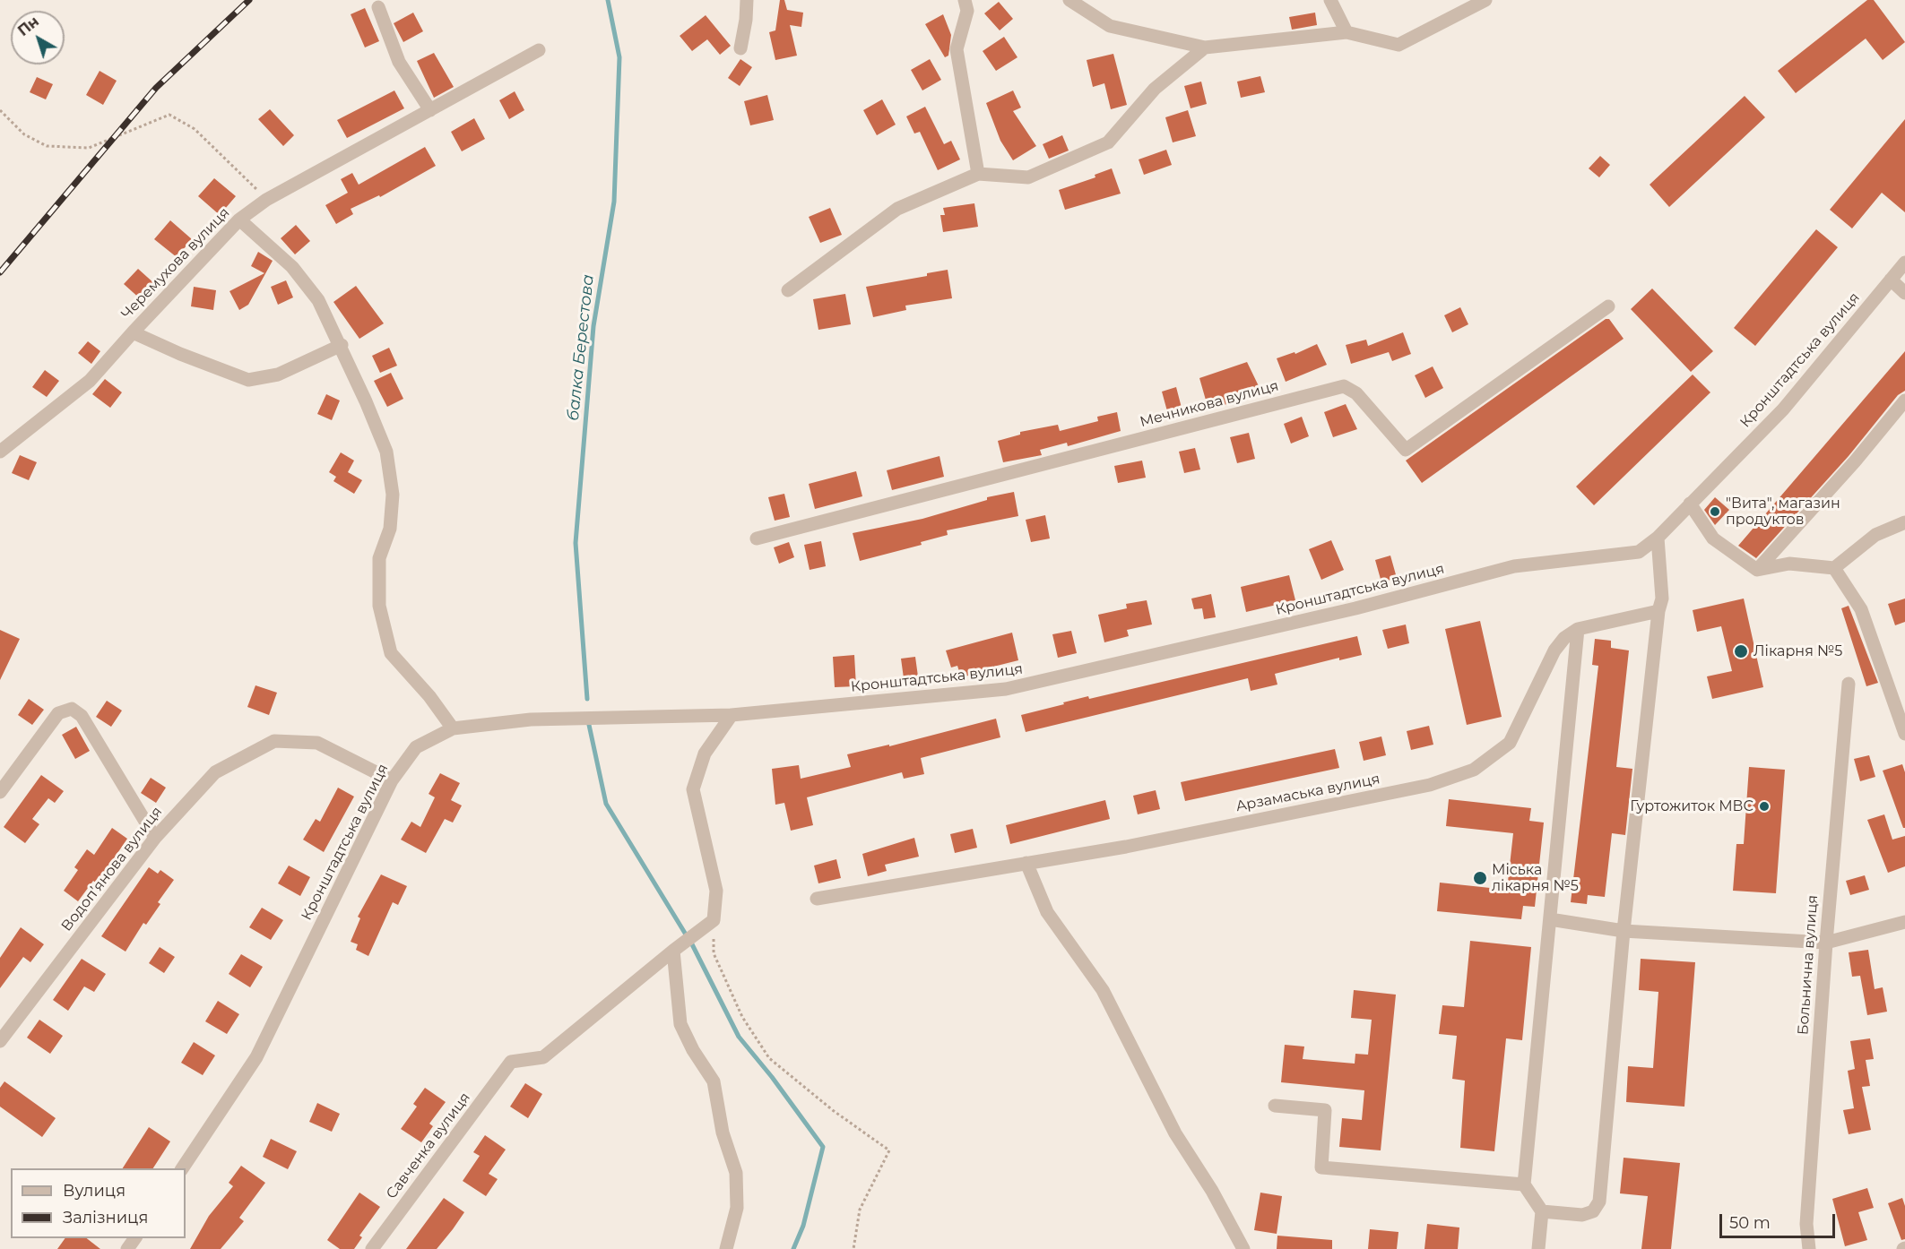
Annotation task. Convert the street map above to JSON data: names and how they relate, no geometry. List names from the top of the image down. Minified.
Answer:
{"streets":{"street":["Черемухова вулиця","Кронштадтська вулиця","Мечникова вулиця","Арзамаська вулиця","Водоп’янова вулиця","Больнична вулиця","Савченка вулиця"]},"crossings":[["Кронштадтська вулиця","Водоп’янова вулиця"]],"water":["балка Берестова"],"places":["\"Вита\", магазин продуктов","Лікарня №5","Гуртожиток МВС","Міська лікарня №5"],"legend":["Вулиця","Залізниця"],"scale_bar":"50 m","north":"top left"}
